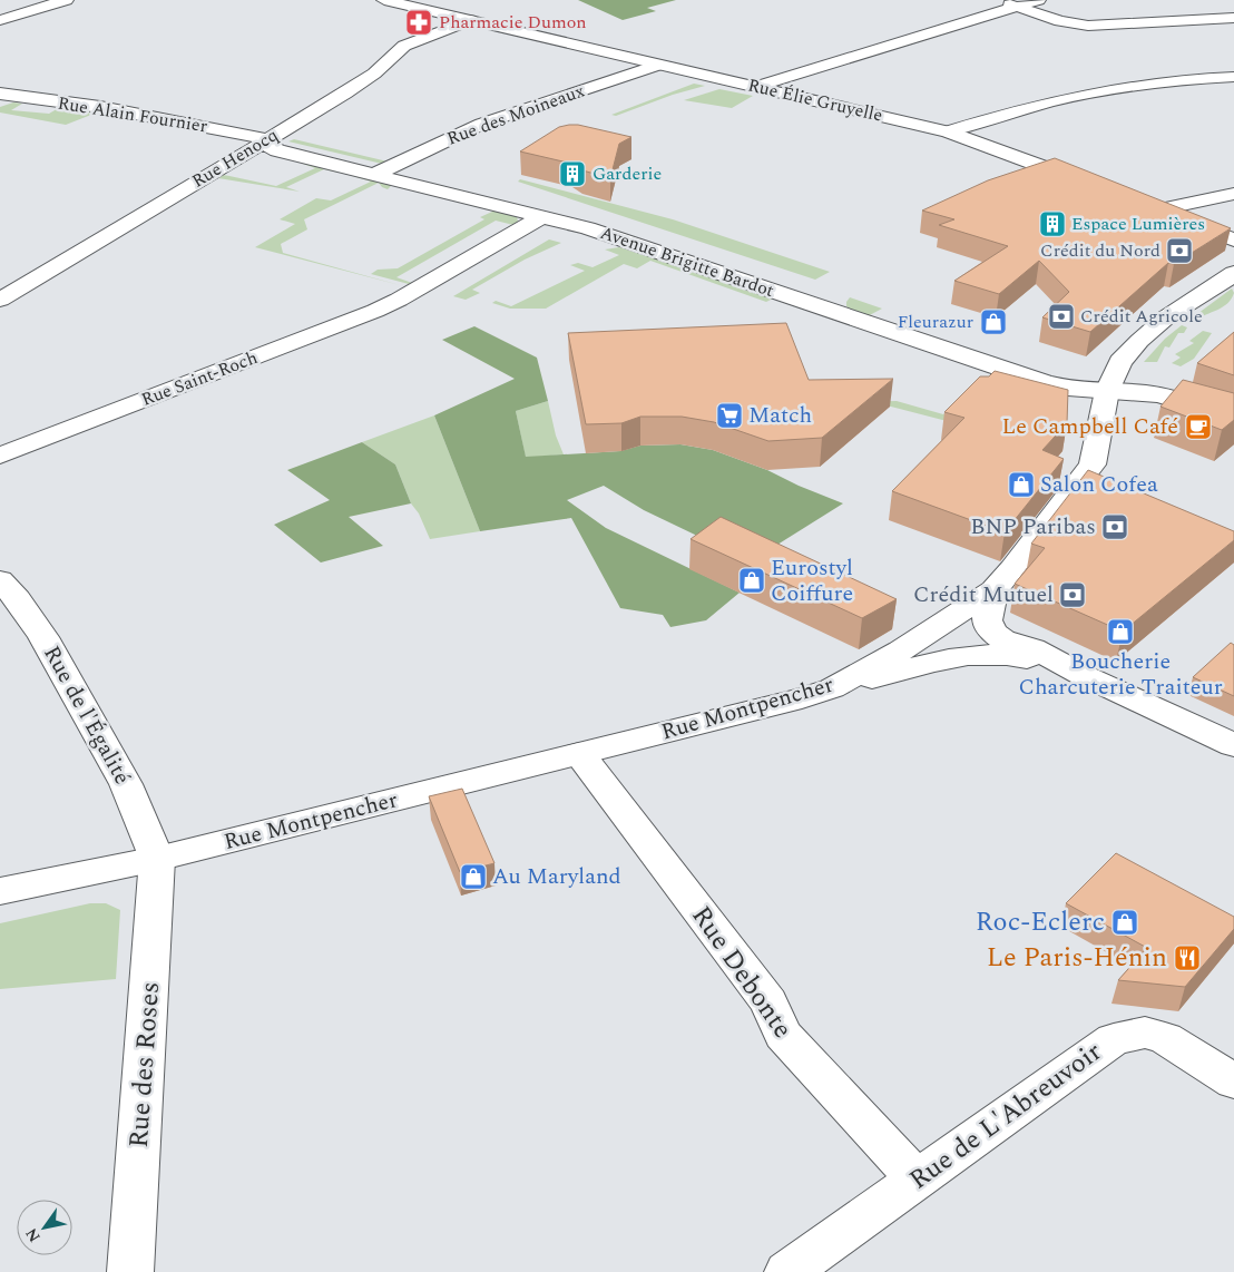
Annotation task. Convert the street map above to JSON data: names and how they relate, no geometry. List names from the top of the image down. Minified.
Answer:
{"streets":{"street":["Rue Élie Gruyelle","Rue Alain Fournier","Rue des Moineaux","Rue Henocq","Avenue Brigitte Bardot","Rue Saint-Roch","Rue Montpencher","Rue de l'Égalité","Rue Debonte","Rue des Roses","Rue de L'Abreuvoir"]},"crossings":[["Rue Élie Gruyelle","Rue des Moineaux"],["Rue Élie Gruyelle","Rue Henocq"],["Rue Alain Fournier","Rue Henocq"],["Rue Alain Fournier","Avenue Brigitte Bardot"],["Rue des Moineaux","Avenue Brigitte Bardot"],["Rue Henocq","Avenue Brigitte Bardot"],["Avenue Brigitte Bardot","Rue Saint-Roch"],["Avenue Brigitte Bardot","Rue Montpencher"],["Rue Montpencher","Rue de l'Égalité"],["Rue Montpencher","Rue Debonte"],["Rue Montpencher","Rue des Roses"],["Rue de l'Égalité","Rue des Roses"],["Rue Debonte","Rue de L'Abreuvoir"]],"places":{"pharmacy":["Pharmacie Dumon"],"building":["Garderie","Espace Lumières"],"bank":["Crédit du Nord","Crédit Agricole","BNP Paribas","Crédit Mutuel"],"shop":["Fleurazur","Salon Cofea","Eurostyl Coiffure","Boucherie Charcuterie Traiteur","Au Maryland","Roc-Eclerc"],"supermarket":["Match"],"cafe":["Le Campbell Café"],"restaurant":["Le Paris-Hénin"]},"north":"bottom left"}
